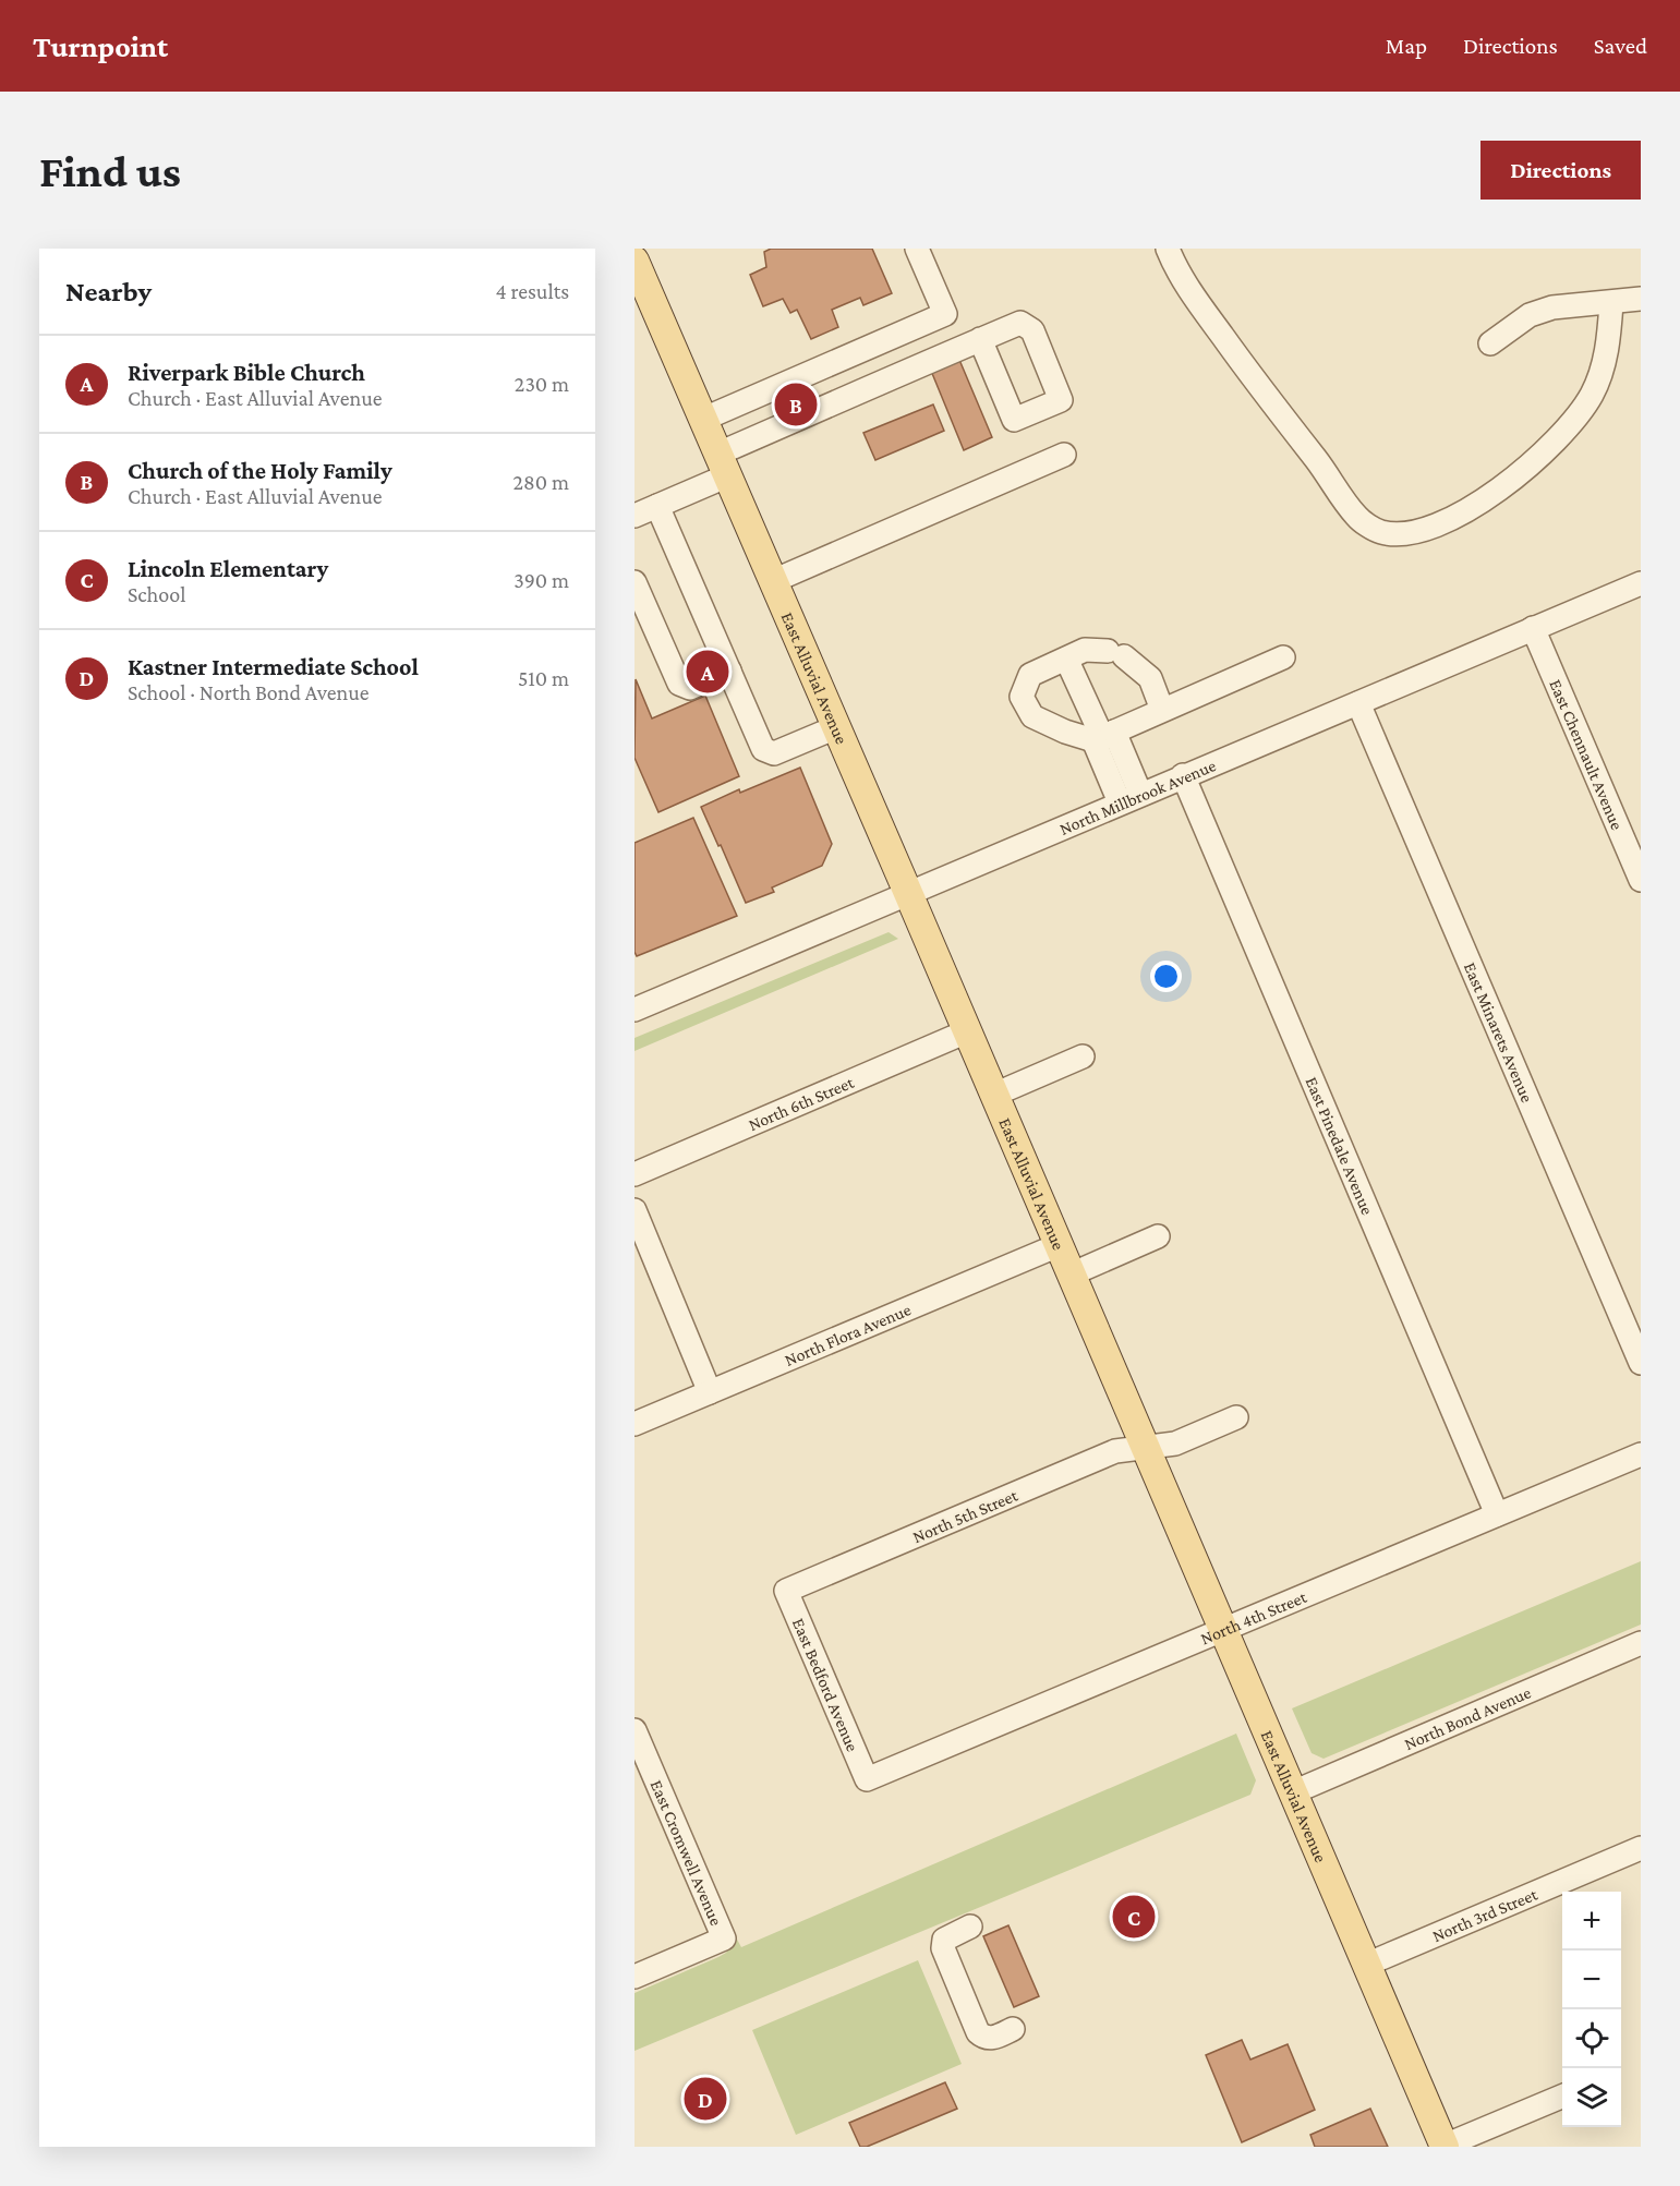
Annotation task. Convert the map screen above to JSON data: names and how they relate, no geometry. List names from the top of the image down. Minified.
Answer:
{"streets":{"main road":["East Alluvial Avenue"],"street":["East Chennault Avenue","North Millbrook Avenue","East Minarets Avenue","North 6th Street","East Pinedale Avenue","North Flora Avenue","North 5th Street","North 4th Street","East Bedford Avenue","North Bond Avenue","East Cromwell Avenue","North 3rd Street"]},"crossings":[["East Alluvial Avenue","North Millbrook Avenue"],["East Alluvial Avenue","North 6th Street"],["East Alluvial Avenue","North Flora Avenue"],["East Alluvial Avenue","North 5th Street"],["East Alluvial Avenue","North 4th Street"],["East Alluvial Avenue","North Bond Avenue"],["East Alluvial Avenue","North 3rd Street"],["East Chennault Avenue","North Millbrook Avenue"],["North Millbrook Avenue","East Minarets Avenue"],["North Millbrook Avenue","East Pinedale Avenue"],["East Pinedale Avenue","North 4th Street"],["North 5th Street","East Bedford Avenue"],["North 4th Street","East Bedford Avenue"]],"page":{"header":"Turnpoint","nav":["Map","Directions","Saved"],"buttons":"Directions","title":"Find us","heading":["Nearby","4 results"],"list":[{"mark":"A","name":"Riverpark Bible Church","note":"Church · East Alluvial Avenue","value":"230 m"},{"mark":"B","name":"Church of the Holy Family","note":"Church · East Alluvial Avenue","value":"280 m"},{"mark":"C","name":"Lincoln Elementary","note":"School","value":"390 m"},{"mark":"D","name":"Kastner Intermediate School","note":"School · North Bond Avenue","value":"510 m"}],"pins":["B","A","C","D"],"map_buttons":["+","−"]}}
